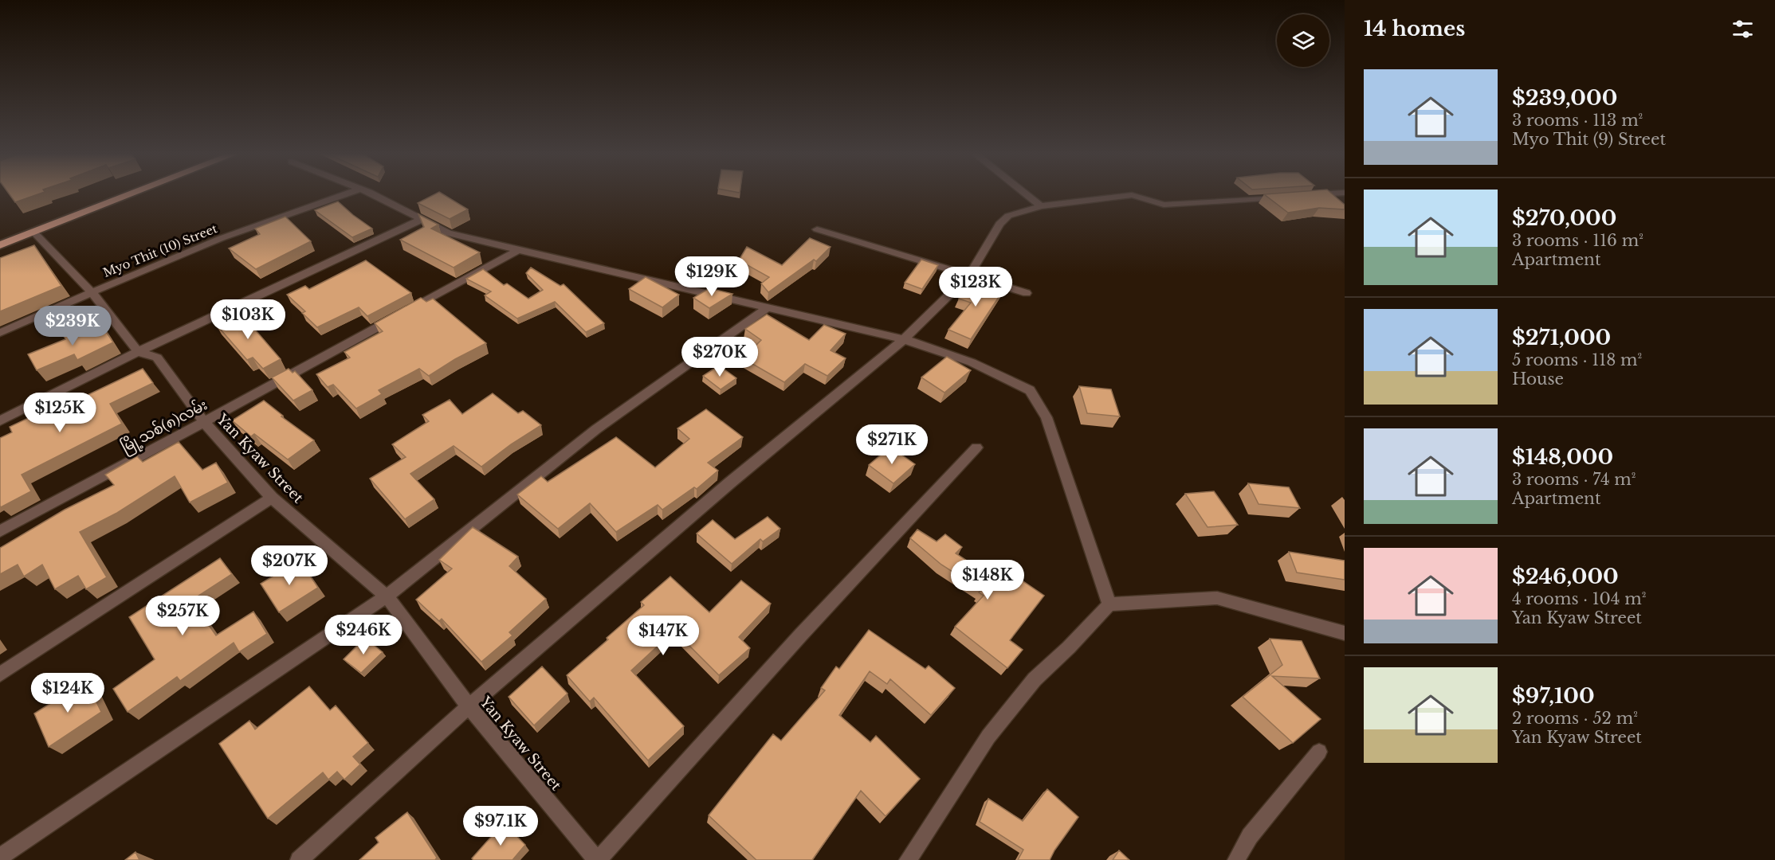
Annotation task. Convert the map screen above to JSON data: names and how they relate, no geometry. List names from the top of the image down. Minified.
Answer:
{"streets":{"street":["Myo Thit (10) Street","မြို့သစ်(၈)လမ်း","Yan Kyaw Street"]},"crossings":[["မြို့သစ်(၈)လမ်း","Yan Kyaw Street"]],"page":{"heading":"14 homes","list":[{"name":"$239,000","note":"3 rooms · 113 m² · Myo Thit (9) Street"},{"name":"$270,000","note":"3 rooms · 116 m² · Apartment"},{"name":"$271,000","note":"5 rooms · 118 m² · House"},{"name":"$148,000","note":"3 rooms · 74 m² · Apartment"},{"name":"$246,000","note":"4 rooms · 104 m² · Yan Kyaw Street"},{"name":"$97,100","note":"2 rooms · 52 m² · Yan Kyaw Street"}],"price":["$129K","$123K","$103K","$239K","$270K","$125K","$271K","$207K","$148K","$257K","$246K","$147K","$124K","$97.1K"]}}
